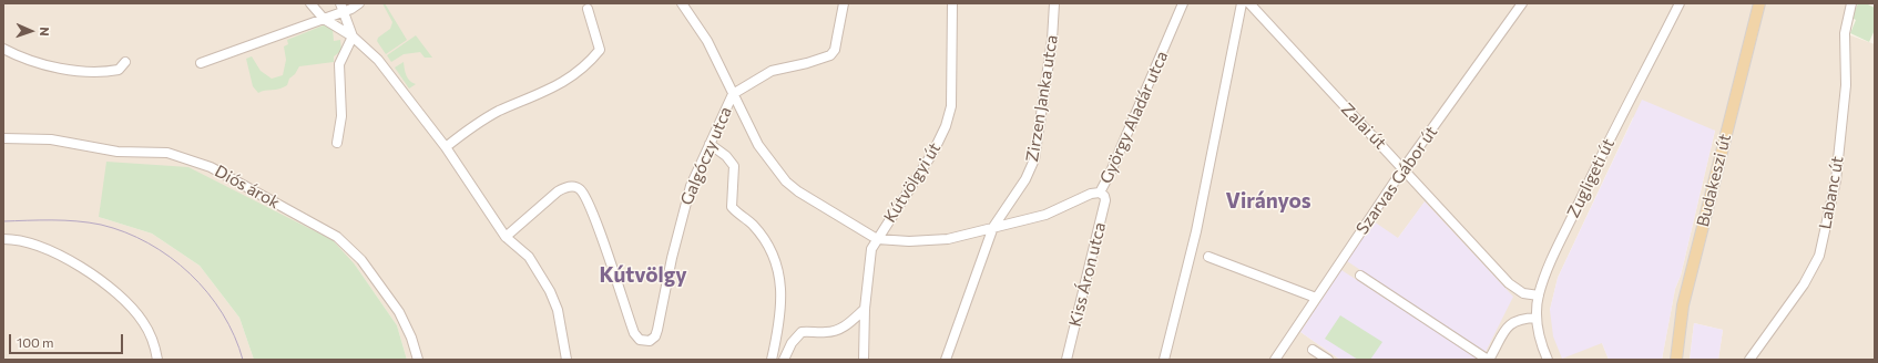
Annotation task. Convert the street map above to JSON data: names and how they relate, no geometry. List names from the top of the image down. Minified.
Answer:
{"streets":{"main road":["Budakeszi út"],"street":["Zirzen Janka utca","György Aladár utca","Zalai út","Galgóczy utca","Zugligeti út","Szarvas Gábor út","Kútvölgyi út","Diós árok","Labanc út","Kiss Áron utca"]},"crossings":[["Zirzen Janka utca","György Aladár utca"],["György Aladár utca","Galgóczy utca"],["György Aladár utca","Kútvölgyi út"],["György Aladár utca","Kiss Áron utca"],["Zalai út","Zugligeti út"],["Zalai út","Szarvas Gábor út"]],"districts":["Virányos","Kútvölgy"],"scale_bar":"100 m","north":"right"}
